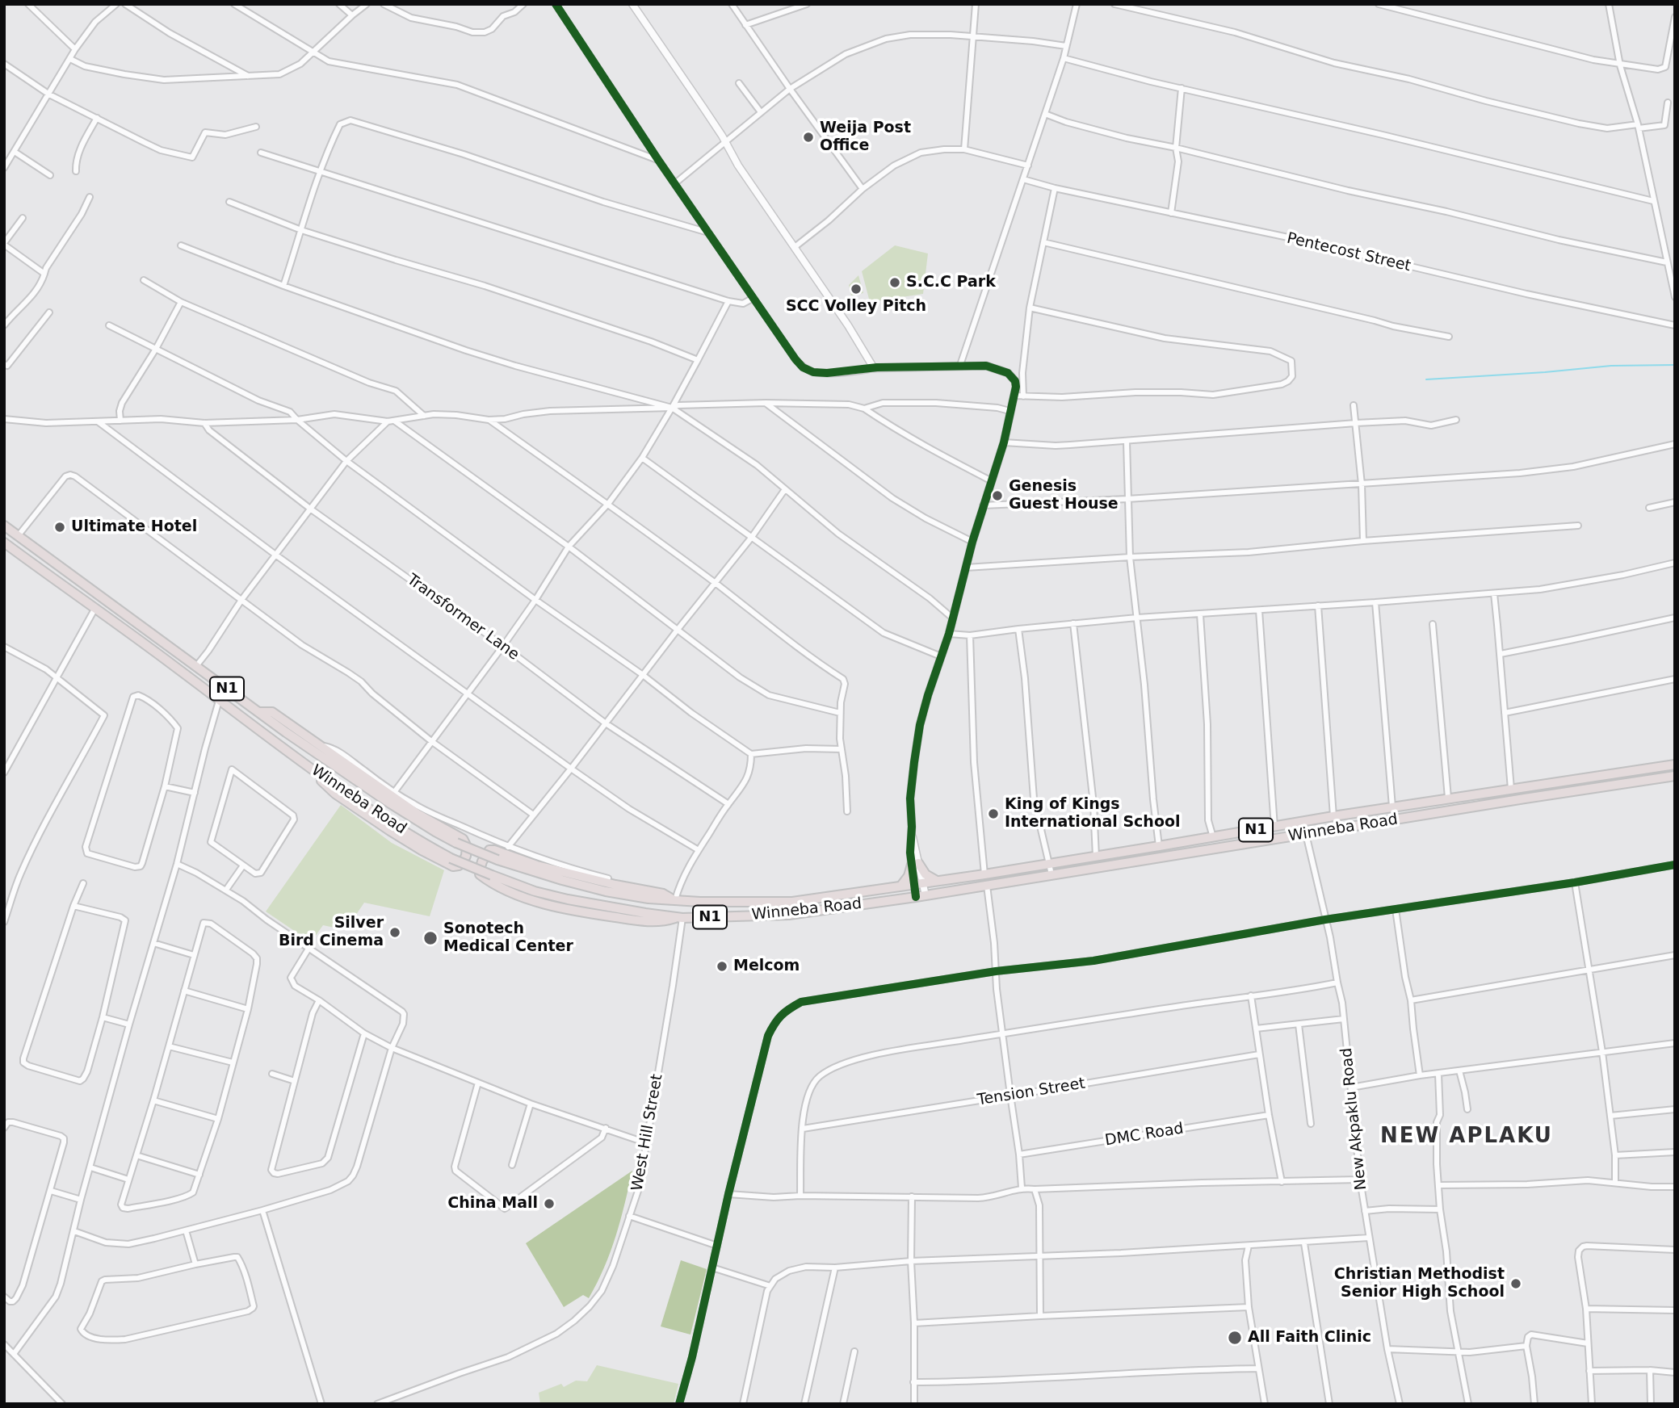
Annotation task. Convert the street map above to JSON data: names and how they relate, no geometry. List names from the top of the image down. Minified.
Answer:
{"streets":{"highway":["N1","Winneba Road"],"street":["Pentecost Street","Transformer Lane","Tension Street","New Akpaklu Road","West Hill Street","DMC Road"]},"crossings":[["Winneba Road","New Akpaklu Road"],["Winneba Road","West Hill Street"]],"districts":["NEW APLAKU"],"places":["Weija Post Office","S.C.C Park","SCC Volley Pitch","Genesis Guest House","Ultimate Hotel","King of Kings International School","Silver Bird Cinema","Sonotech Medical Center","Melcom","China Mall","Christian Methodist Senior High School","All Faith Clinic"]}
